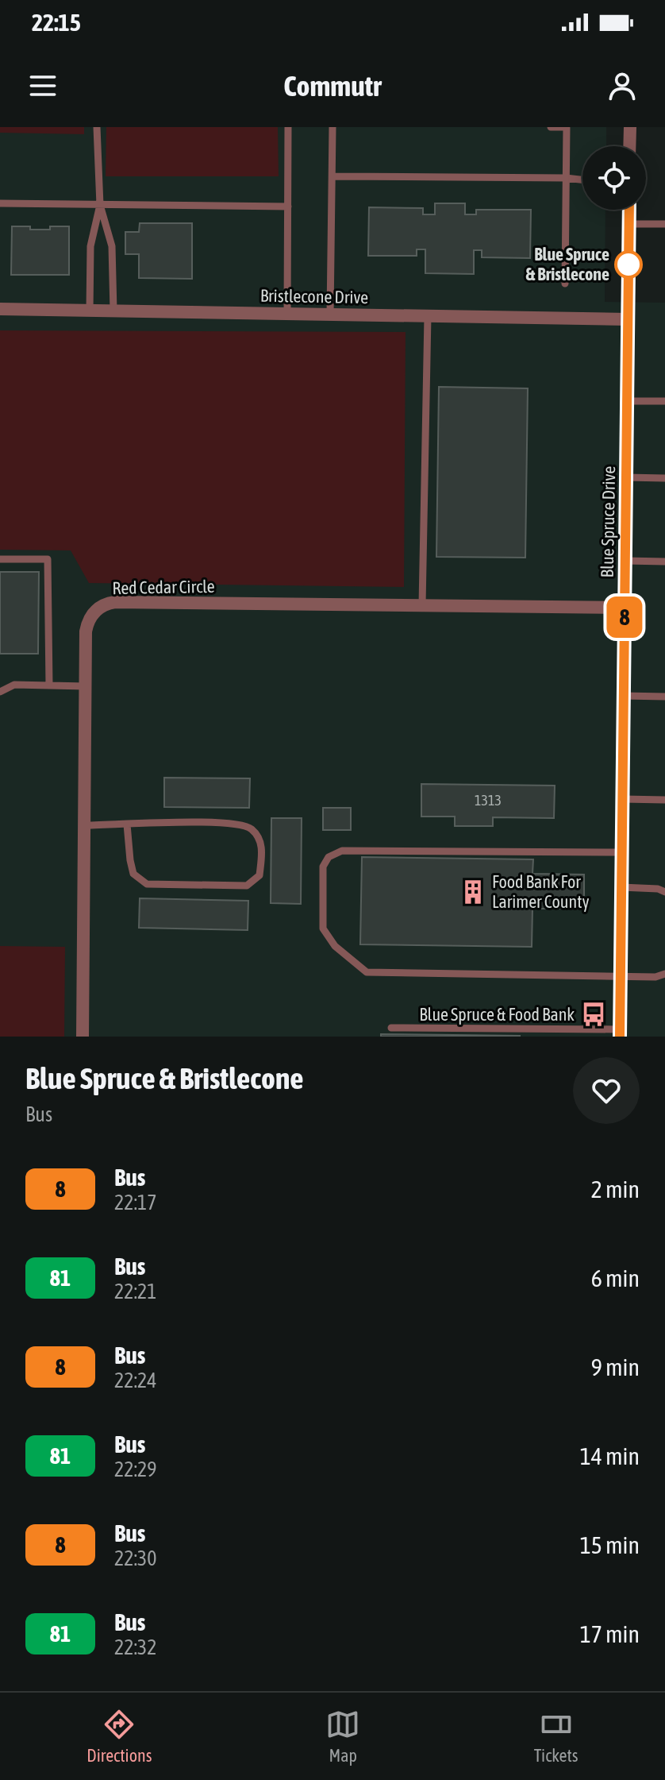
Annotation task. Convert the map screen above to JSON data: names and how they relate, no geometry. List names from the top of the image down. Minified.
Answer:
{"streets":{"street":["Bristlecone Drive","Blue Spruce Drive","Red Cedar Circle"]},"crossings":[["Bristlecone Drive","Blue Spruce Drive"],["Blue Spruce Drive","Red Cedar Circle"]],"places":{"other":["Blue Spruce & Bristlecone"],"building":["Food Bank For Larimer County"],"bus stop":["Blue Spruce & Food Bank"]},"lines":["bus line 8"],"house_numbers":["1313"],"page":{"status":"22:15","header":"Commutr","on_map":"8","heading":["Blue Spruce & Bristlecone","Bus"],"list":[{"mark":"8","name":"Bus","note":"22:17","value":"2 min"},{"mark":"81","name":"Bus","note":"22:21","value":"6 min"},{"mark":"8","name":"Bus","note":"22:24","value":"9 min"},{"mark":"81","name":"Bus","note":"22:29","value":"14 min"},{"mark":"8","name":"Bus","note":"22:30","value":"15 min"},{"mark":"81","name":"Bus","note":"22:32","value":"17 min"}],"tabs":["Directions","Map","Tickets"]}}
